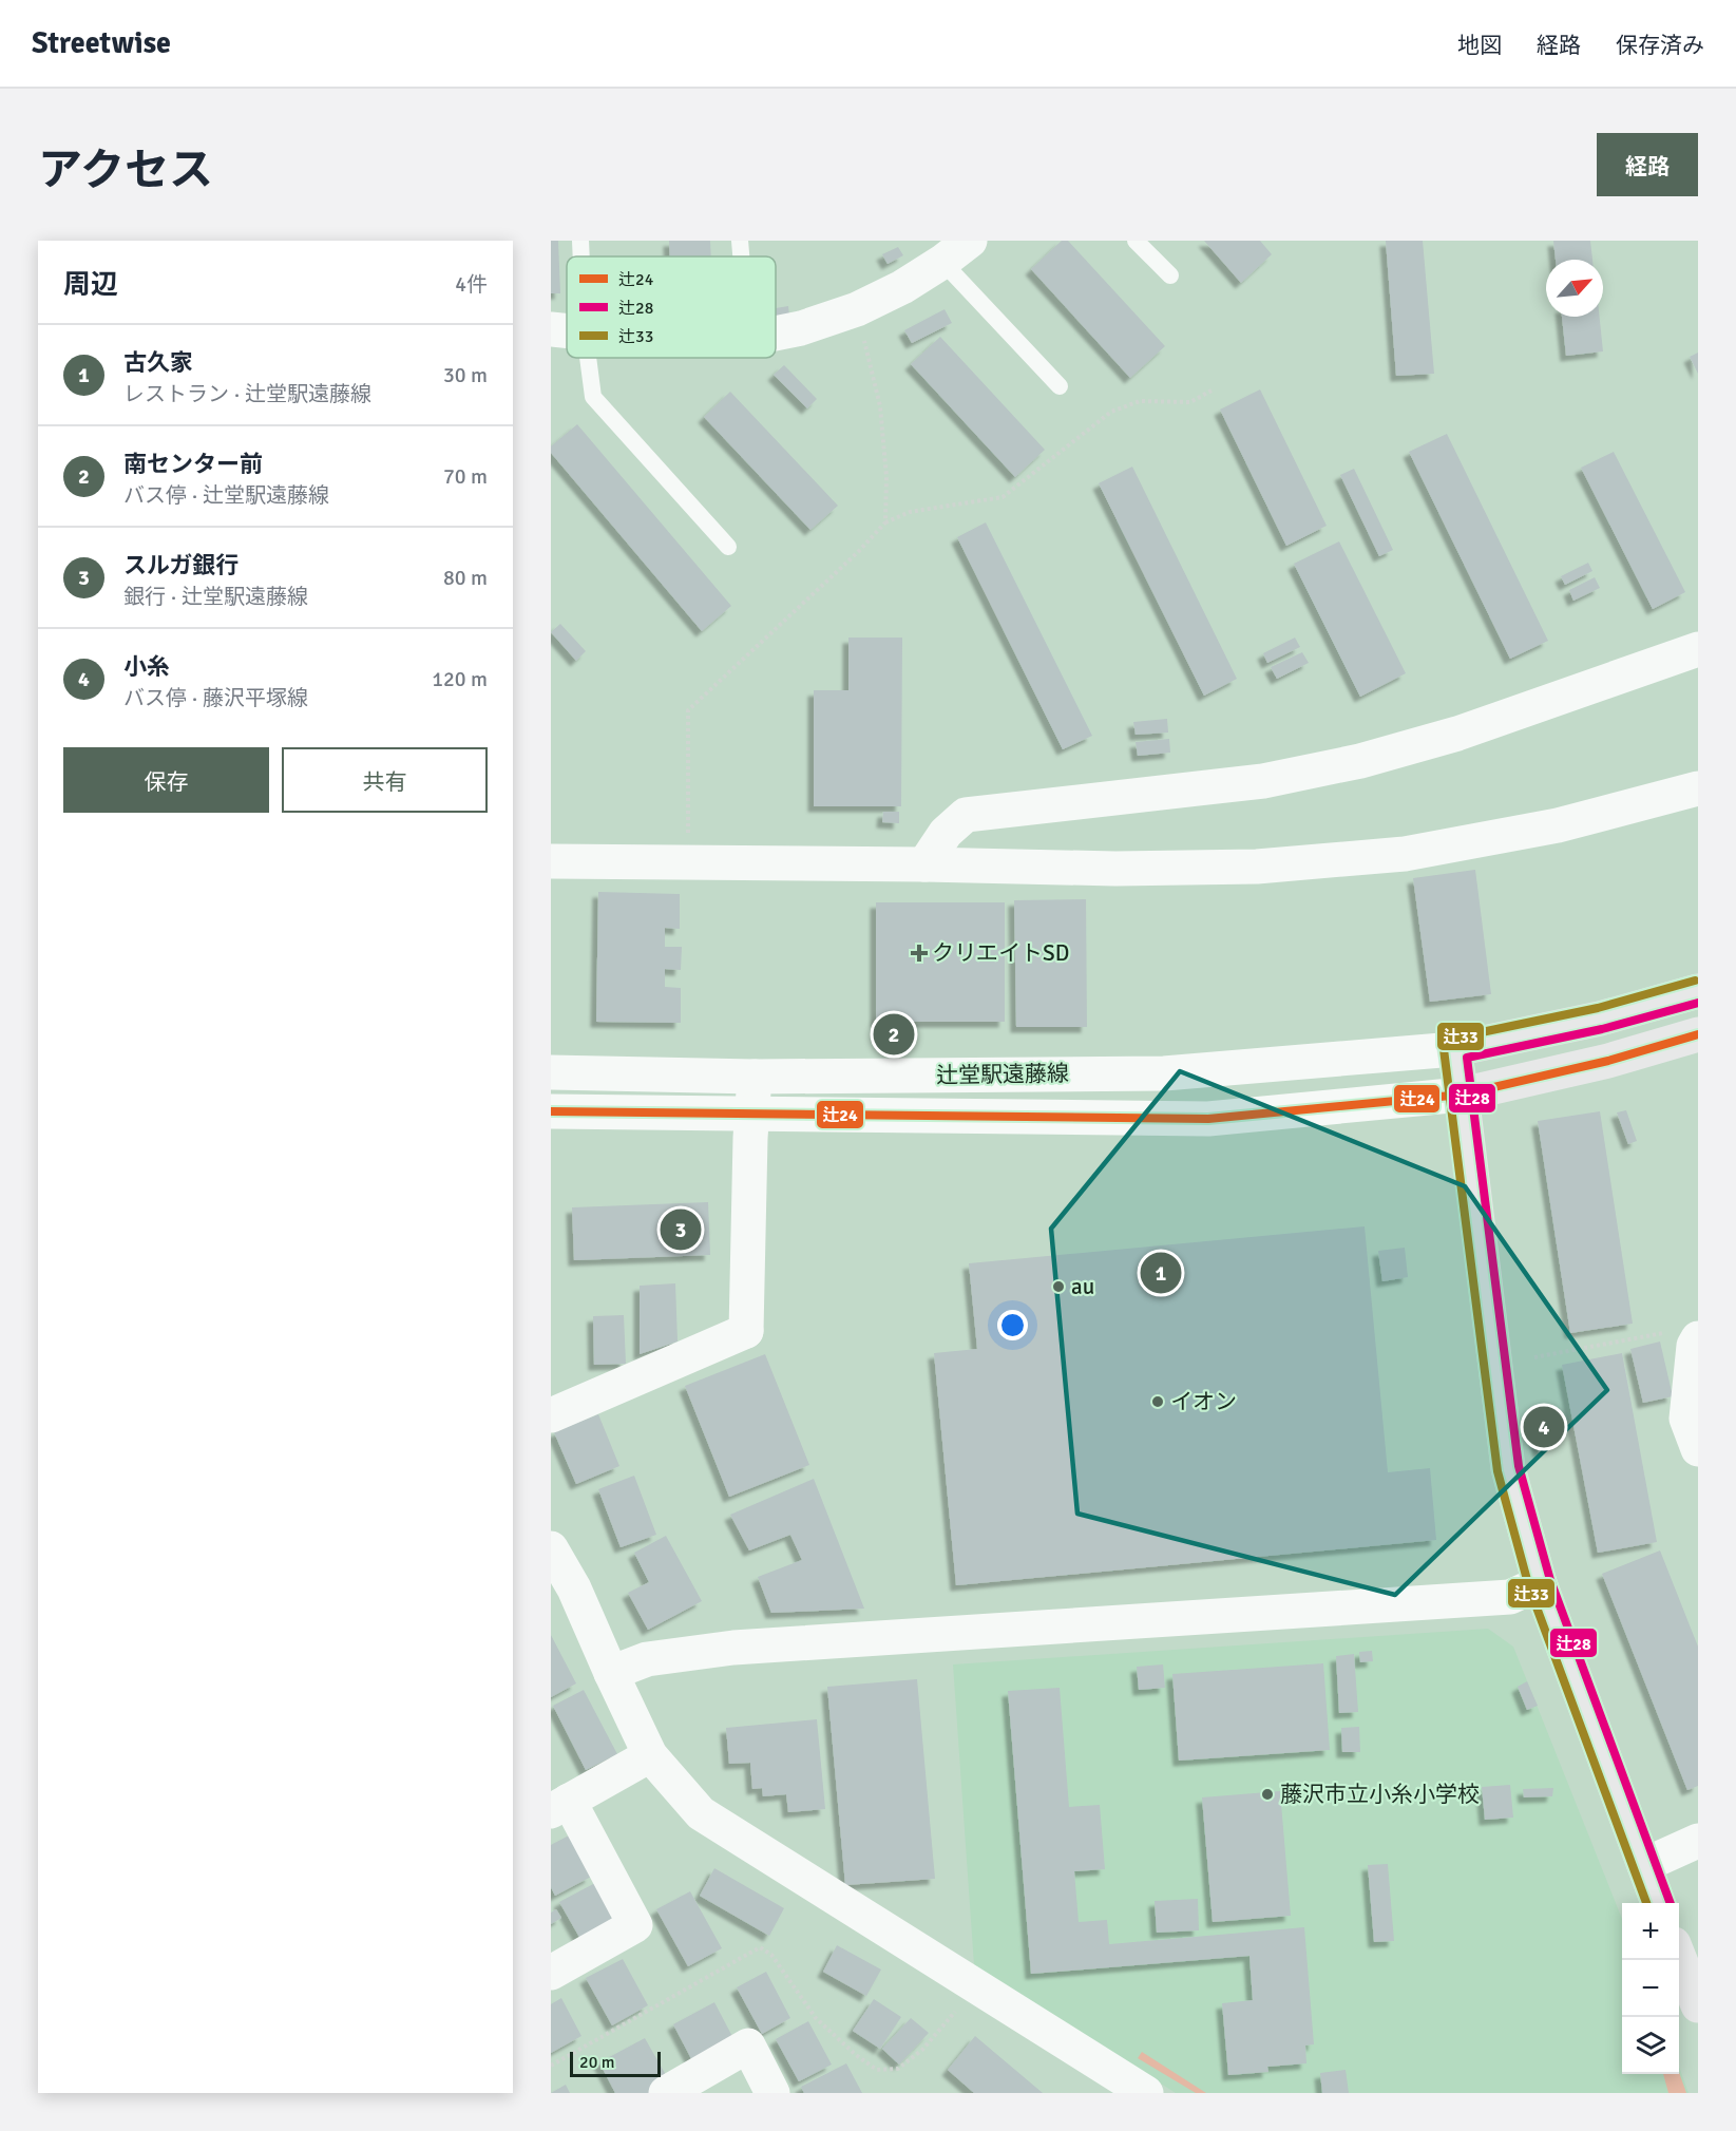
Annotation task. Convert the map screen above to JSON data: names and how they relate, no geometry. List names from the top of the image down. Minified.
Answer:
{"streets":{"street":["辻堂駅遠藤線"]},"places":{"health":["クリエイトSD"],"other":["au","イオン","藤沢市立小糸小学校"]},"lines":["transit line 辻33","transit line 辻28","transit line 辻24"],"legend":["辻24","辻28","辻33"],"scale_bar":"20 m","north":"top right","page":{"header":"Streetwise","nav":["地図","経路","保存済み"],"title":"アクセス","buttons":["経路",["保存","共有"]],"heading":["周辺","4件"],"list":[{"mark":"1","name":"古久家","note":"レストラン · 辻堂駅遠藤線","value":"30 m"},{"mark":"2","name":"南センター前","note":"バス停 · 辻堂駅遠藤線","value":"70 m"},{"mark":"3","name":"スルガ銀行","note":"銀行 · 辻堂駅遠藤線","value":"80 m"},{"mark":"4","name":"小糸","note":"バス停 · 藤沢平塚線","value":"120 m"}],"pins":["2","3","1","4"],"map_buttons":["+","−"],"scale":"20 m"}}
